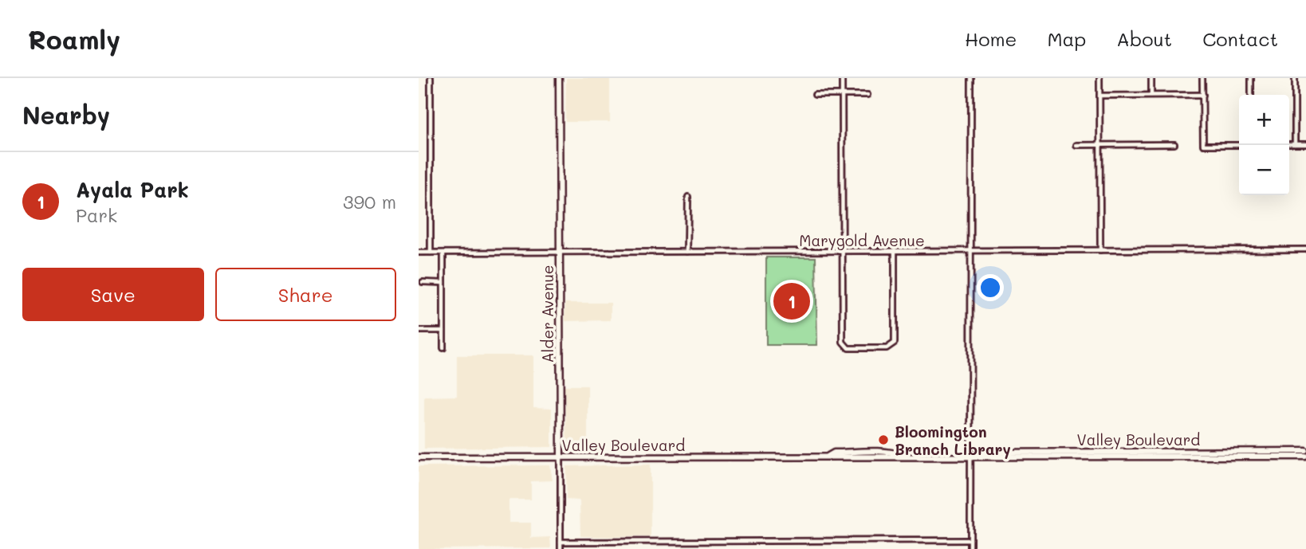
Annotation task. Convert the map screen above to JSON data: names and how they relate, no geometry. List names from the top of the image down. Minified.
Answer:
{"streets":{"main road":["Alder Avenue","Valley Boulevard"],"street":["Marygold Avenue"]},"crossings":[["Marygold Avenue","Alder Avenue"],["Alder Avenue","Valley Boulevard"]],"places":["Bloomington Branch Library"],"page":{"header":"Roamly","nav":["Home","Map","About","Contact"],"heading":"Nearby","map_buttons":["+","−"],"list":[{"mark":"1","name":"Ayala Park","note":"Park","value":"390 m"}],"buttons":["Save","Share"],"pins":"1"}}
